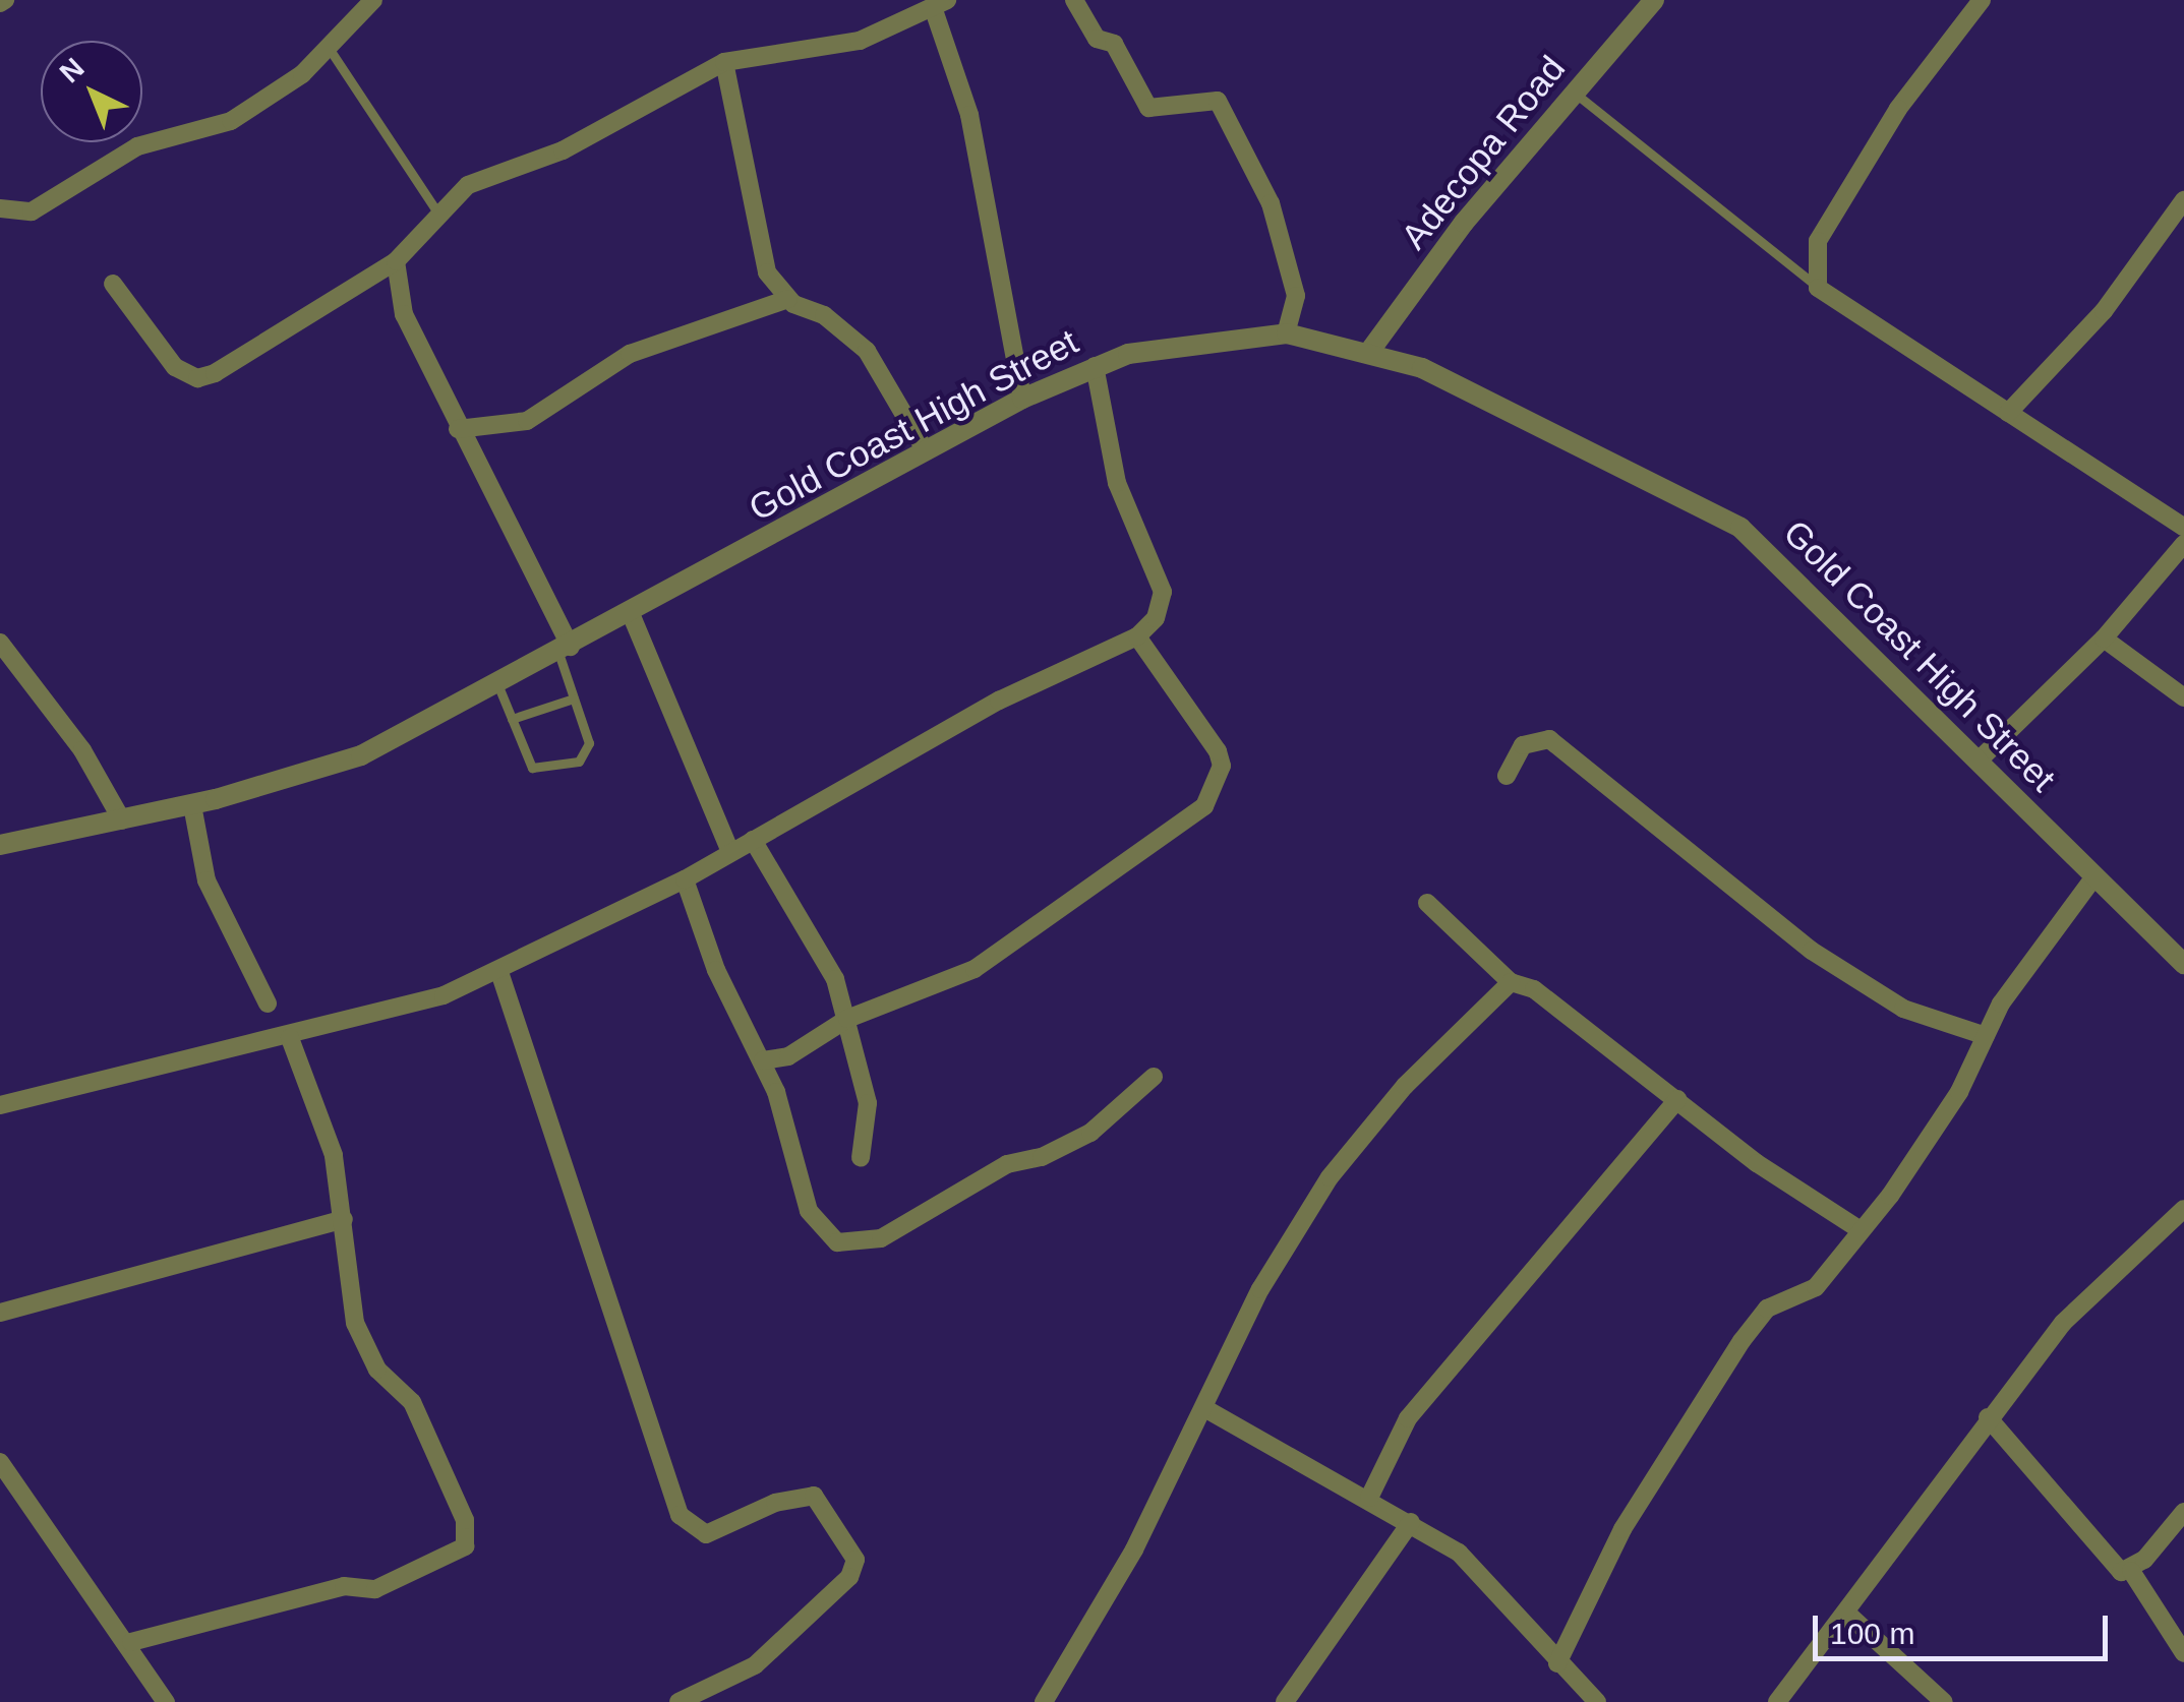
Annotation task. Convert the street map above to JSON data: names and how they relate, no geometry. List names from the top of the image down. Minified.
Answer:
{"streets":{"street":["Adecopa Road","Gold Coast High Street"]},"crossings":[["Adecopa Road","Gold Coast High Street"]],"scale_bar":"100 m","north":"top left"}
